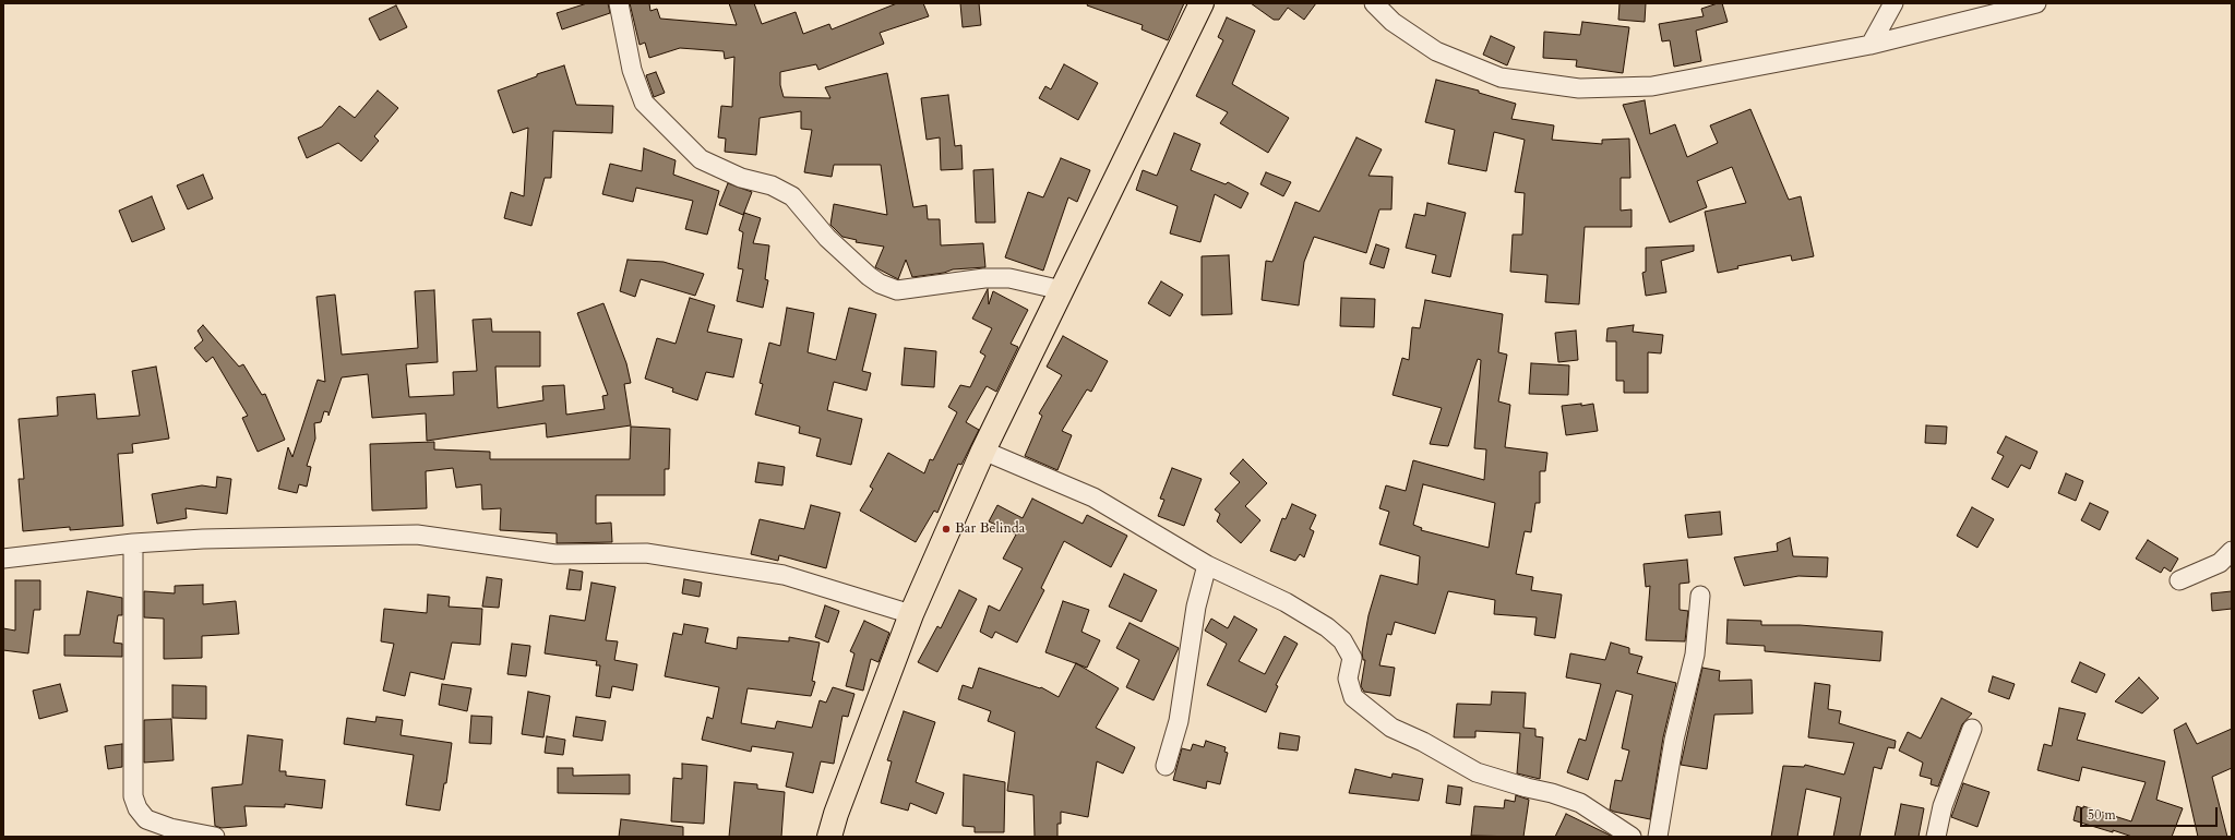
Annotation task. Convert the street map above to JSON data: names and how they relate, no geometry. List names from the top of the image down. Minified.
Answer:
{"places":["Bar Belinda"],"scale_bar":"50 m"}
